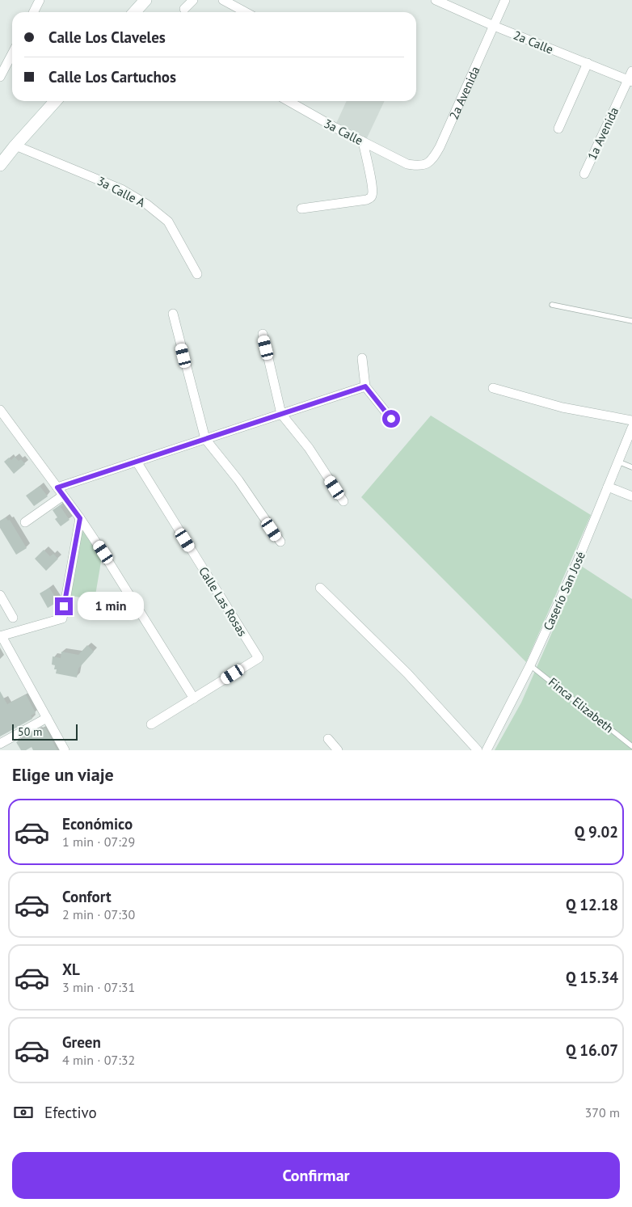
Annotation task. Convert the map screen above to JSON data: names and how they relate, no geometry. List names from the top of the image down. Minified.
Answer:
{"streets":{"street":["2a Calle","2a Avenida","3a Calle","1a Avenida","3a Calle A","Caserío San José","Calle Las Rosas"],"lane":["Finca Elizabeth"]},"crossings":[["2a Calle","2a Avenida"],["2a Calle","1a Avenida"],["2a Avenida","3a Calle"],["Caserío San José","Finca Elizabeth"]],"scale_bar":"50 m","page":{"banner":["Calle Los Claveles","Calle Los Cartuchos"],"bubble":"1 min","scale":"50 m","heading":"Elige un viaje","list":[{"name":"Económico","note":"1 min · 07:29","value":"Q 9.02"},{"name":"Confort","note":"2 min · 07:30","value":"Q 12.18"},{"name":"XL","note":"3 min · 07:31","value":"Q 15.34"},{"name":"Green","note":"4 min · 07:32","value":"Q 16.07"}],"pay":["Efectivo","370 m"],"buttons":"Confirmar"}}
